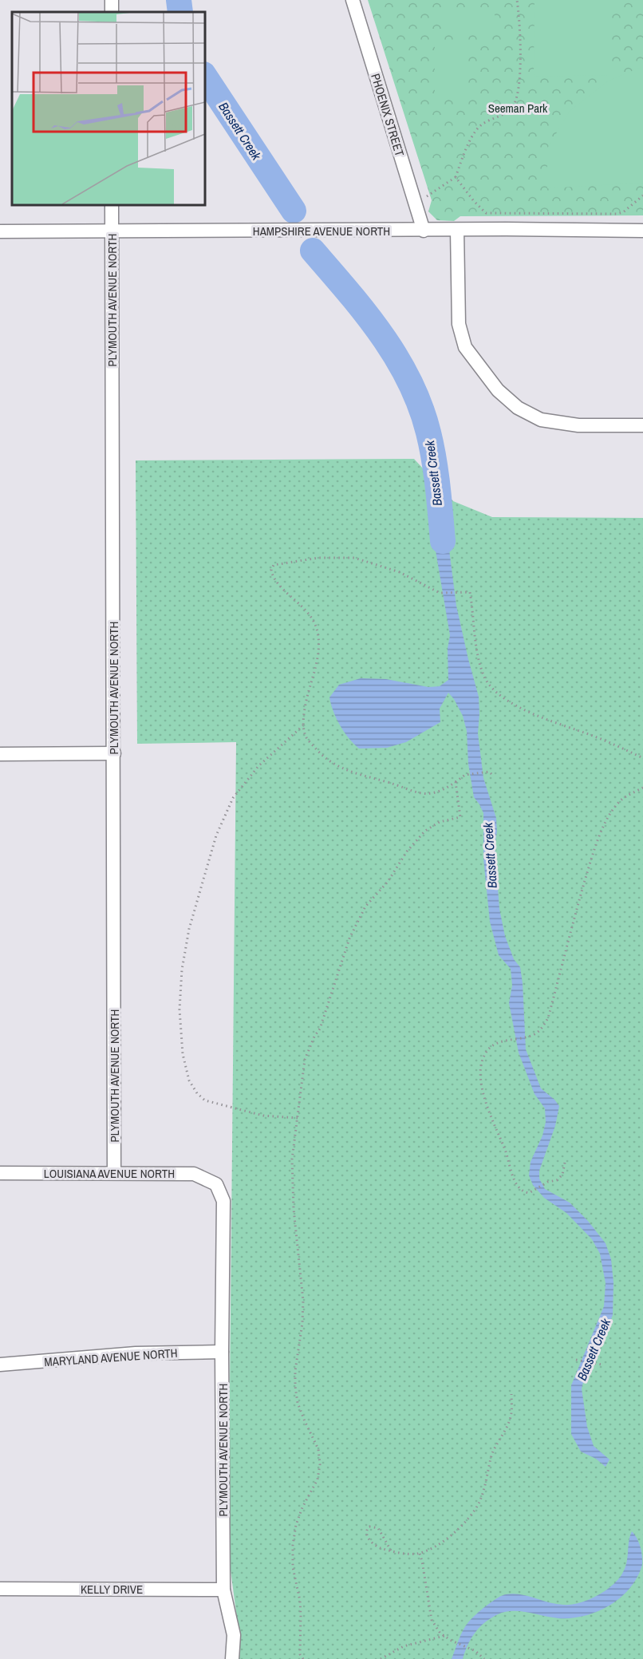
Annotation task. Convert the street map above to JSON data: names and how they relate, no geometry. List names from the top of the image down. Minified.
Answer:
{"streets":{"street":["PHOENIX STREET","HAMPSHIRE AVENUE NORTH","PLYMOUTH AVENUE NORTH","LOUISIANA AVENUE NORTH","MARYLAND AVENUE NORTH","KELLY DRIVE"]},"crossings":[["PHOENIX STREET","HAMPSHIRE AVENUE NORTH"],["HAMPSHIRE AVENUE NORTH","PLYMOUTH AVENUE NORTH"],["PLYMOUTH AVENUE NORTH","LOUISIANA AVENUE NORTH"],["PLYMOUTH AVENUE NORTH","MARYLAND AVENUE NORTH"],["PLYMOUTH AVENUE NORTH","KELLY DRIVE"]],"water":["Bassett Creek"],"parks":["Seeman Park"]}
